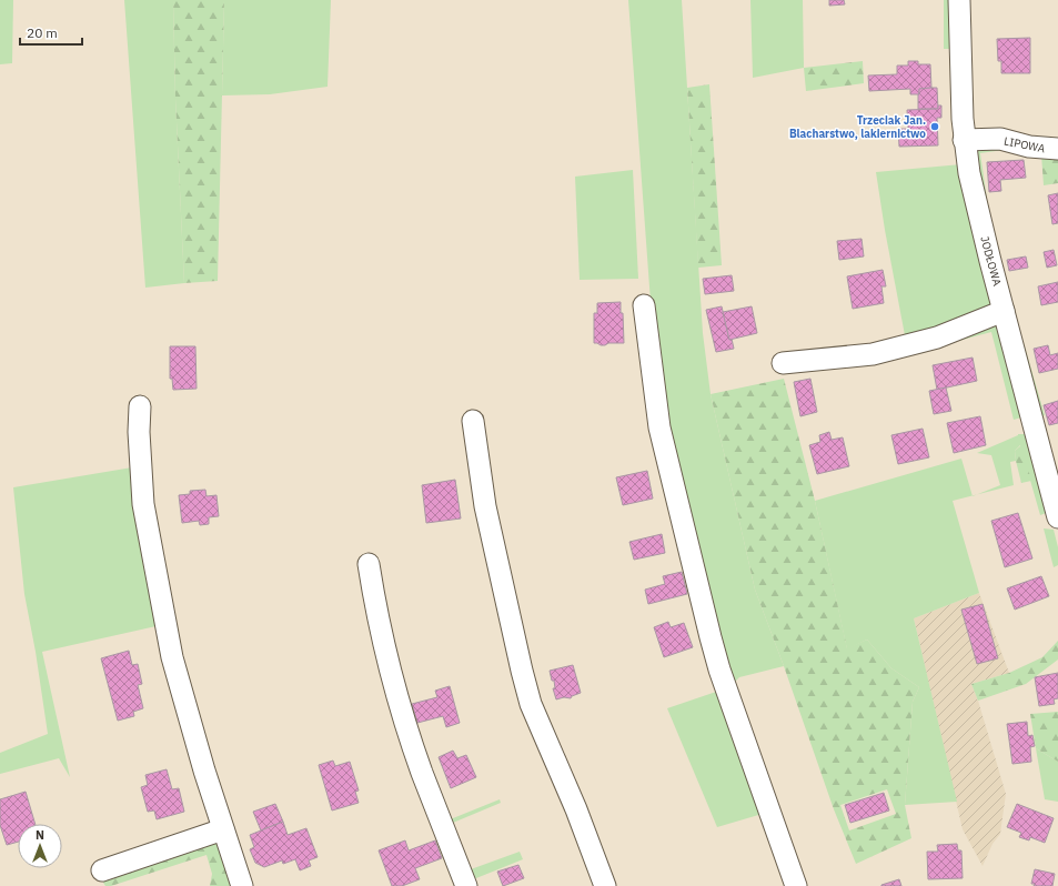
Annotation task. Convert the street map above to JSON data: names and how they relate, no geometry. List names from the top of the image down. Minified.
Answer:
{"streets":{"street":["LIPOWA","JODŁOWA"]},"crossings":[["LIPOWA","JODŁOWA"]],"places":["Trzeciak Jan. Blacharstwo, lakiernictwo"],"scale_bar":"20 m","north":"top"}
